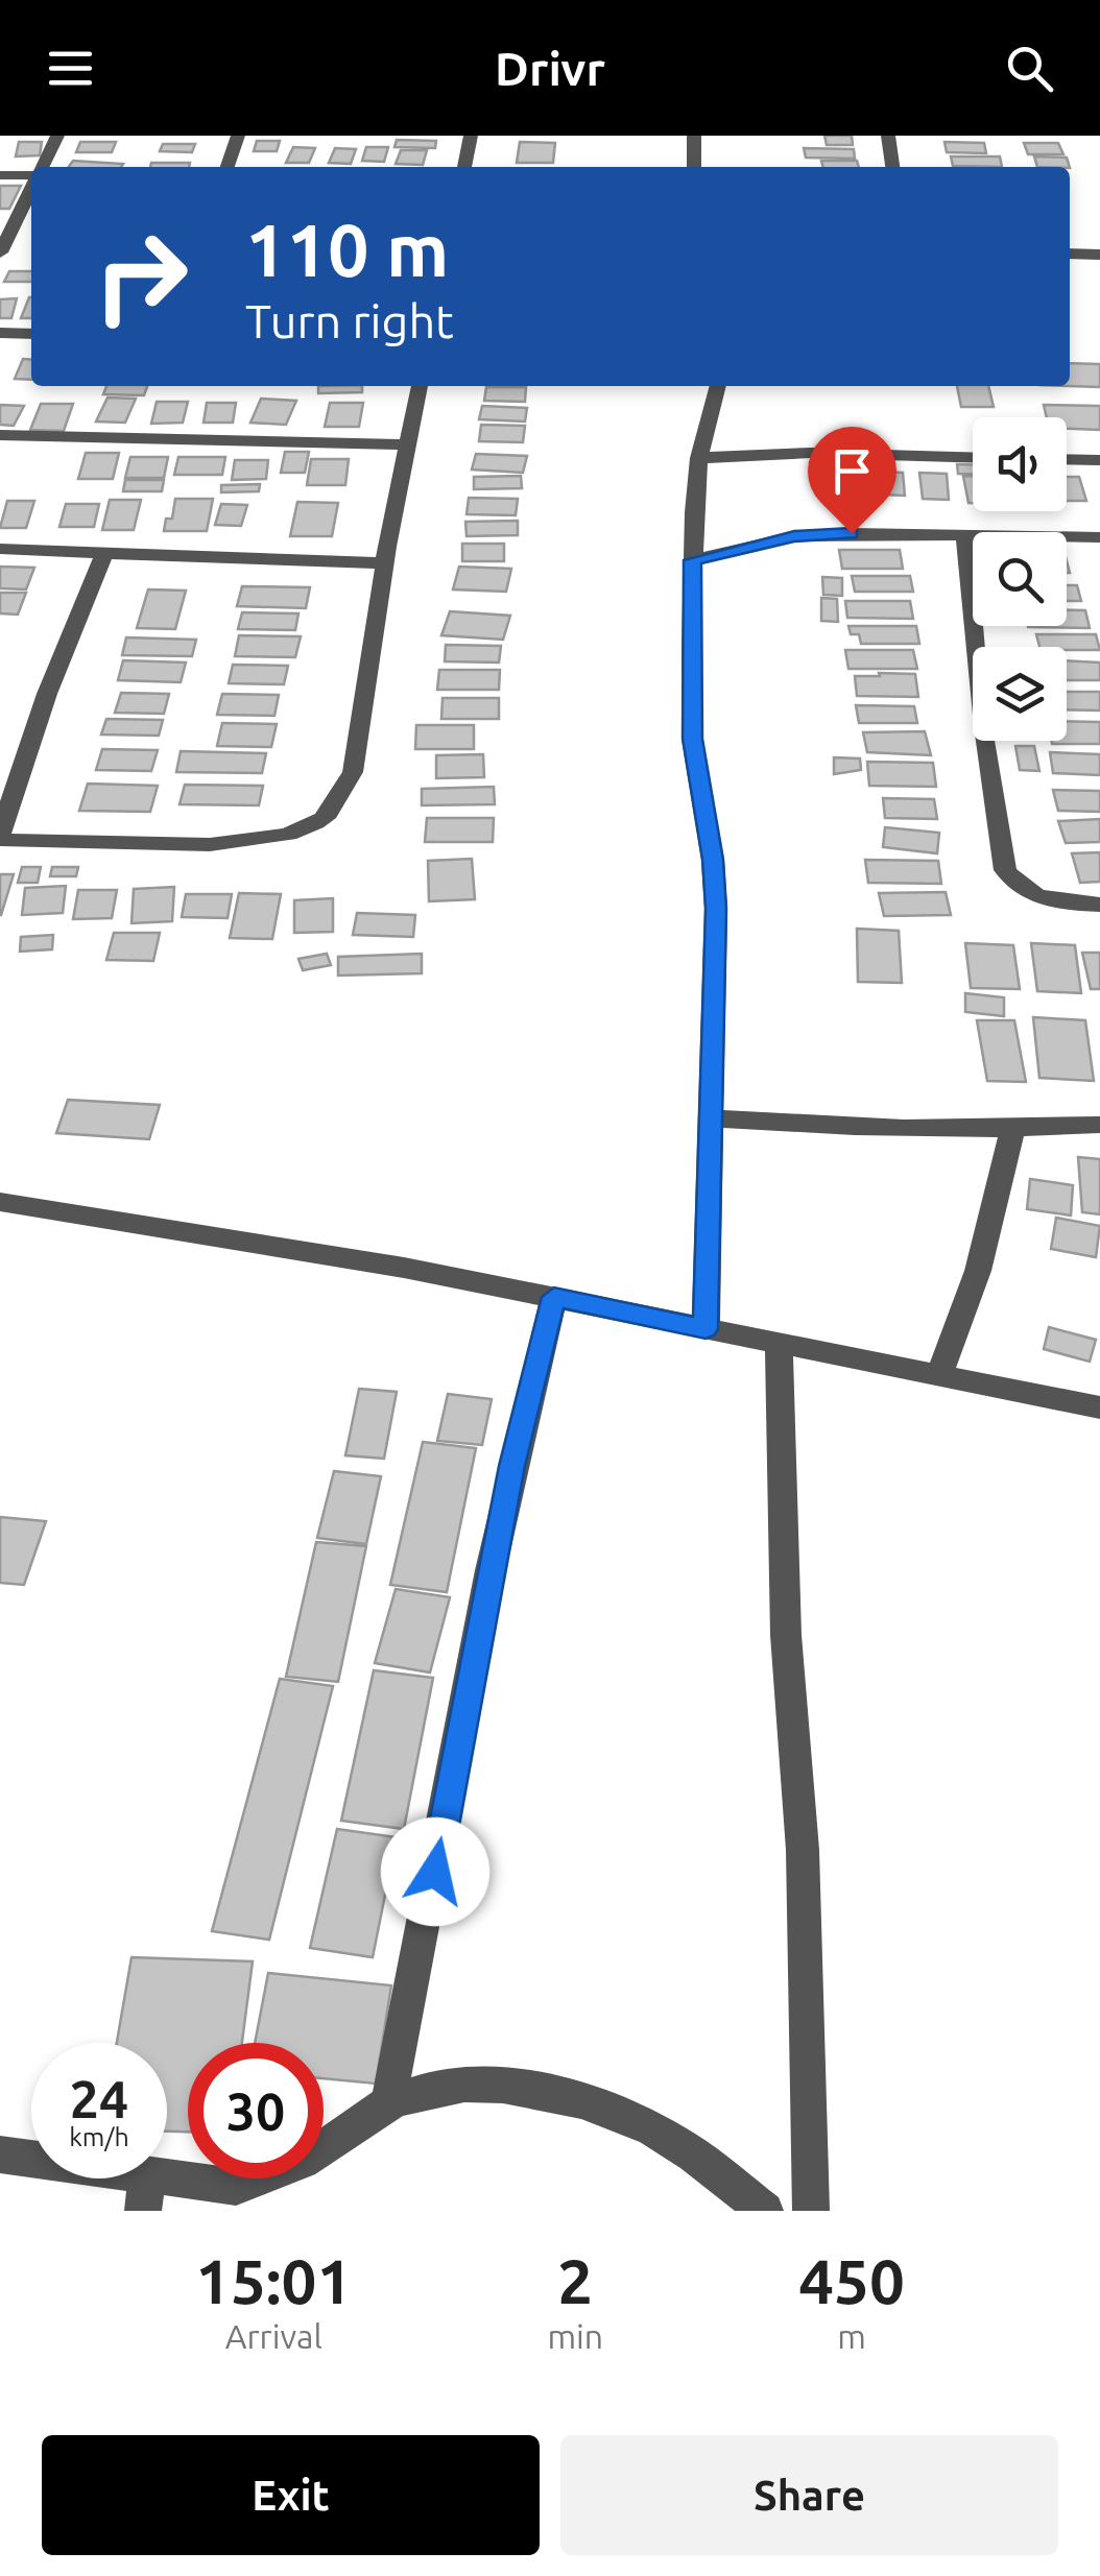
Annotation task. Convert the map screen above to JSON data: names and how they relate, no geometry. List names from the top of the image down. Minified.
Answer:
{"page":{"header":"Drivr","turn":["110 m","Turn right"],"speed":"24 km/h","limit":"30","eta":["15:01","Arrival","2","min","450","m"],"buttons":["Exit","Share"]}}
